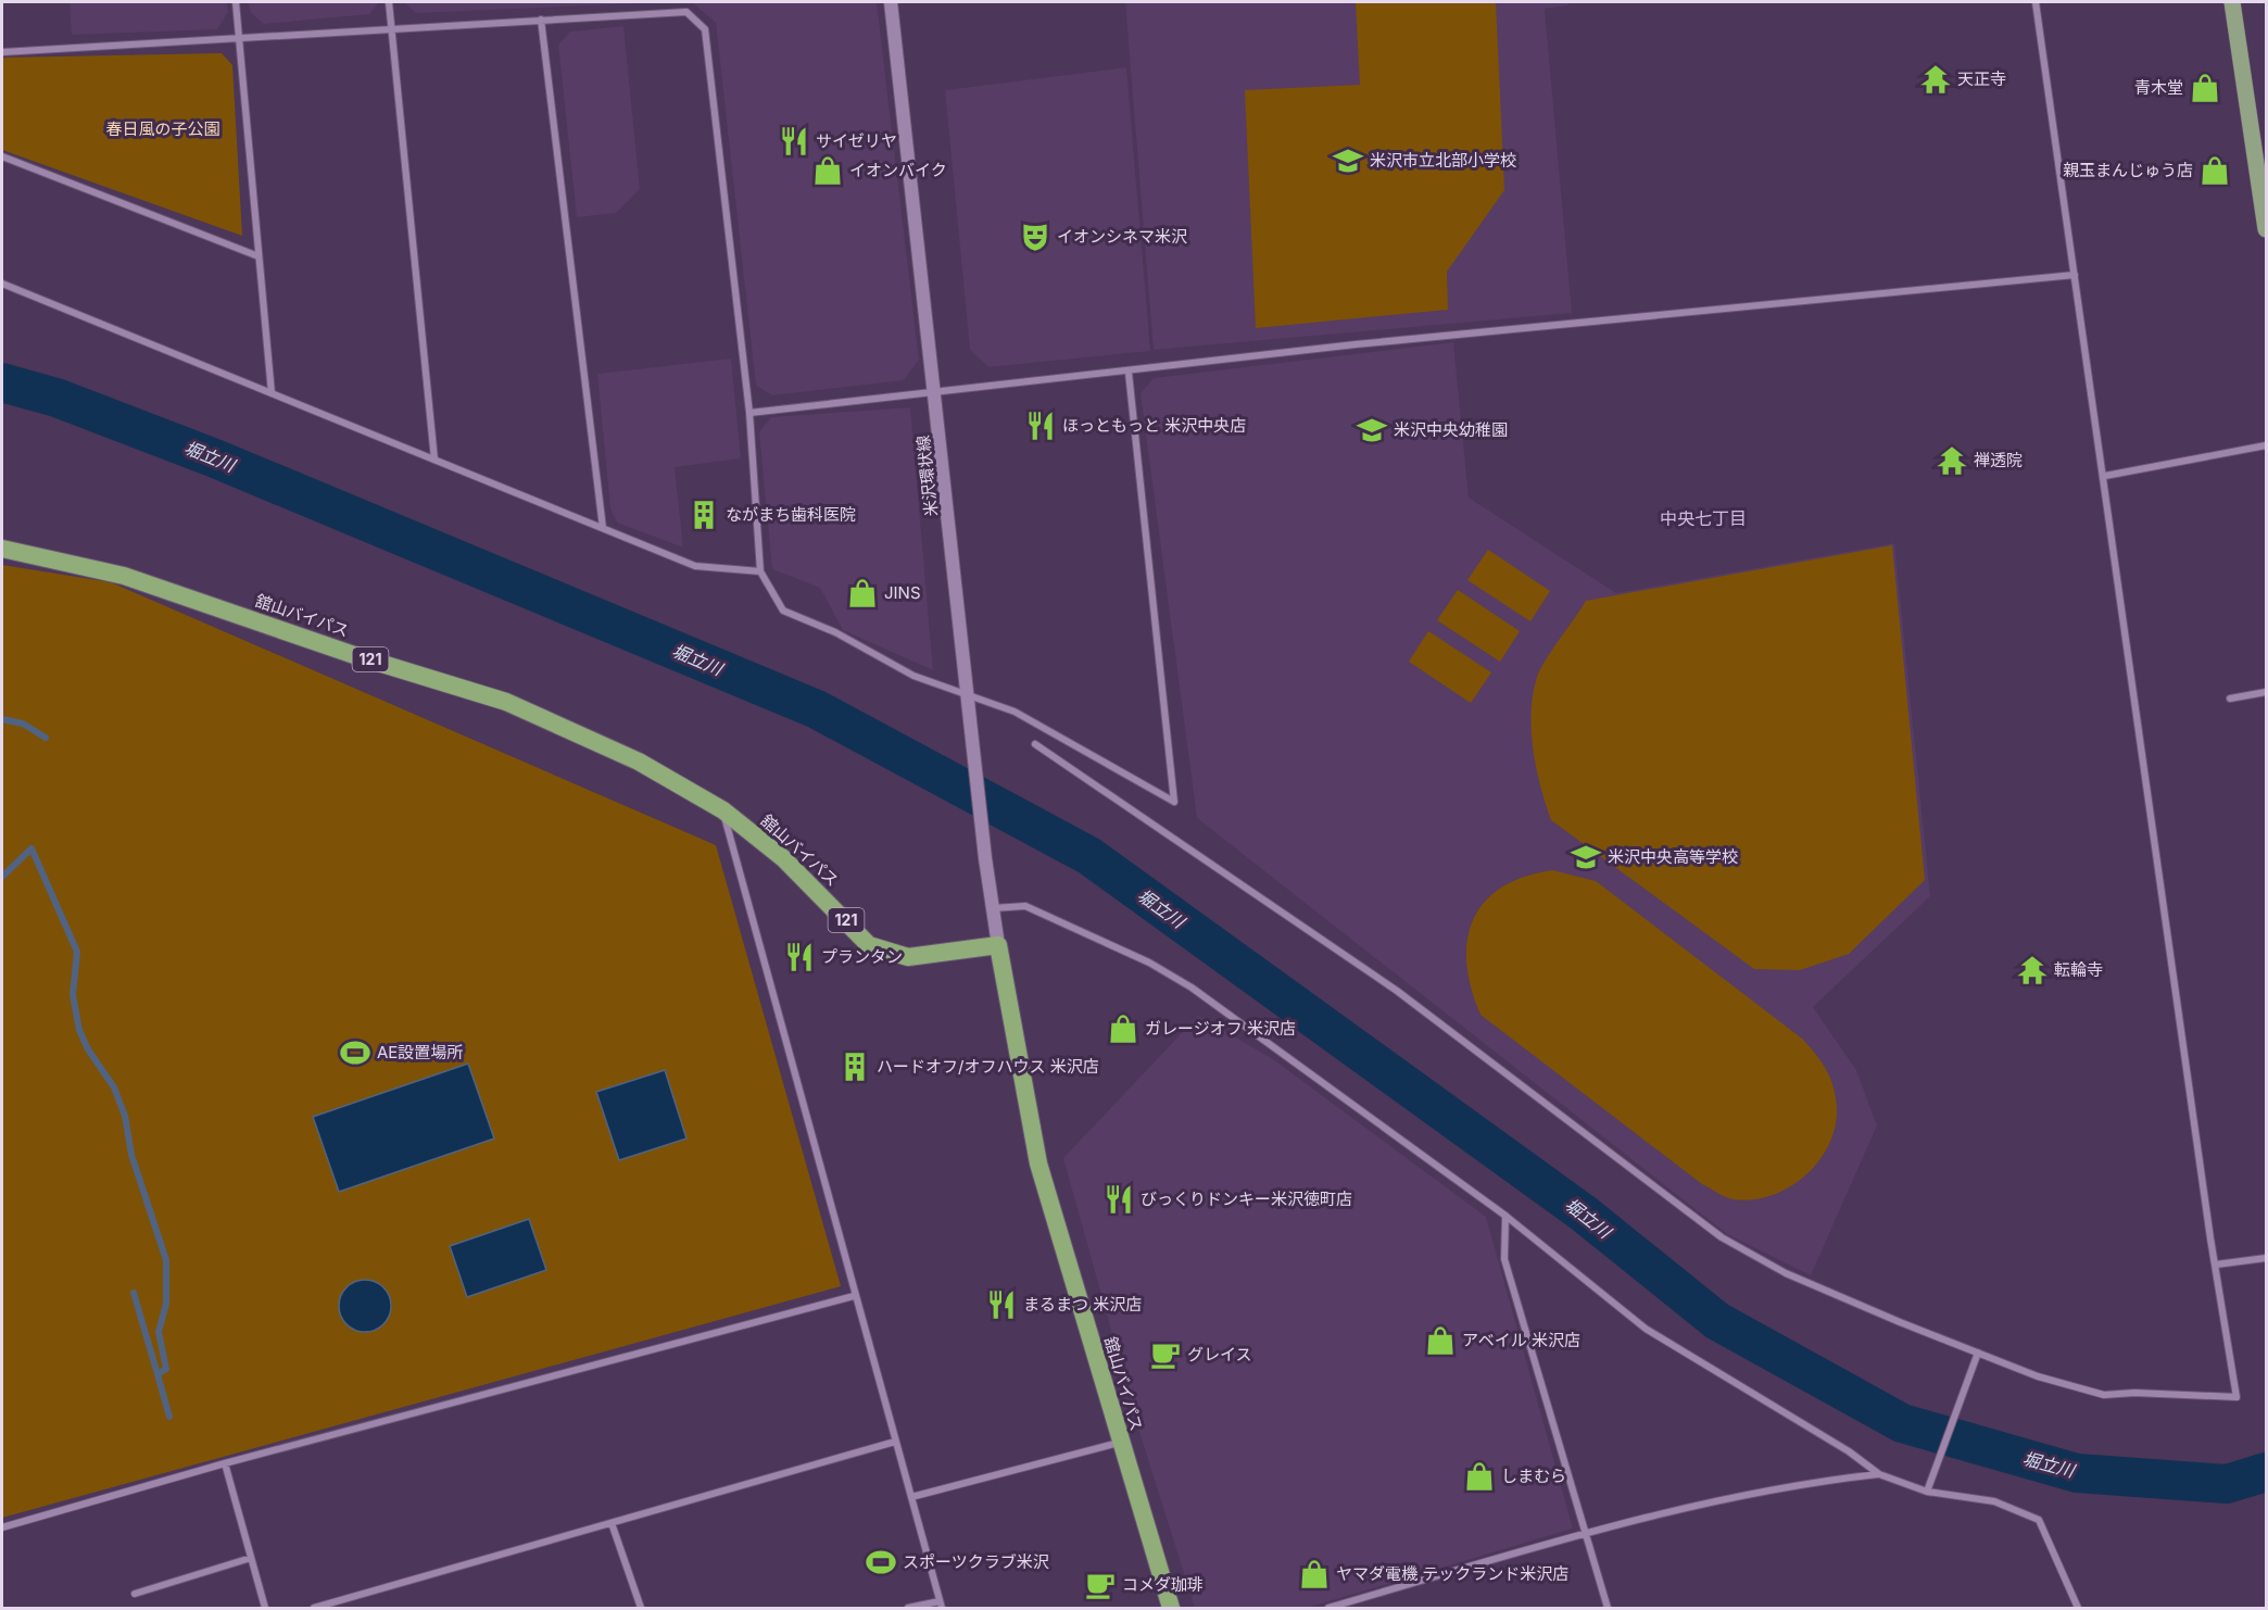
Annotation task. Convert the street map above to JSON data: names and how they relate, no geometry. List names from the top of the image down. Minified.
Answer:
{"streets":{"highway":["舘山バイパス","121"],"main road":["米沢環状線"]},"crossings":[["米沢環状線","舘山バイパス"]],"districts":["中央七丁目"],"water":["堀立川"],"parks":["春日風の子公園"],"places":{"temple":["天正寺","禅透院","転輪寺"],"shop":["青木堂","イオンバイク","親玉まんじゅう店","JINS","ガレージオフ 米沢店","アベイル 米沢店","しまむら","ヤマダ電機 テックランド米沢店"],"restaurant":["サイゼリヤ","ほっともっと 米沢中央店","プランタン","びっくりドンキー米沢徳町店","まるまつ 米沢店"],"school or university":["米沢市立北部小学校","米沢中央幼稚園","米沢中央高等学校"],"theatre":["イオンシネマ米沢"],"building":["ながまち歯科医院","ハードオフ/オフハウス 米沢店"],"sports":["AE設置場所","スポーツクラブ米沢"],"cafe":["グレイス","コメダ珈琲"]}}
